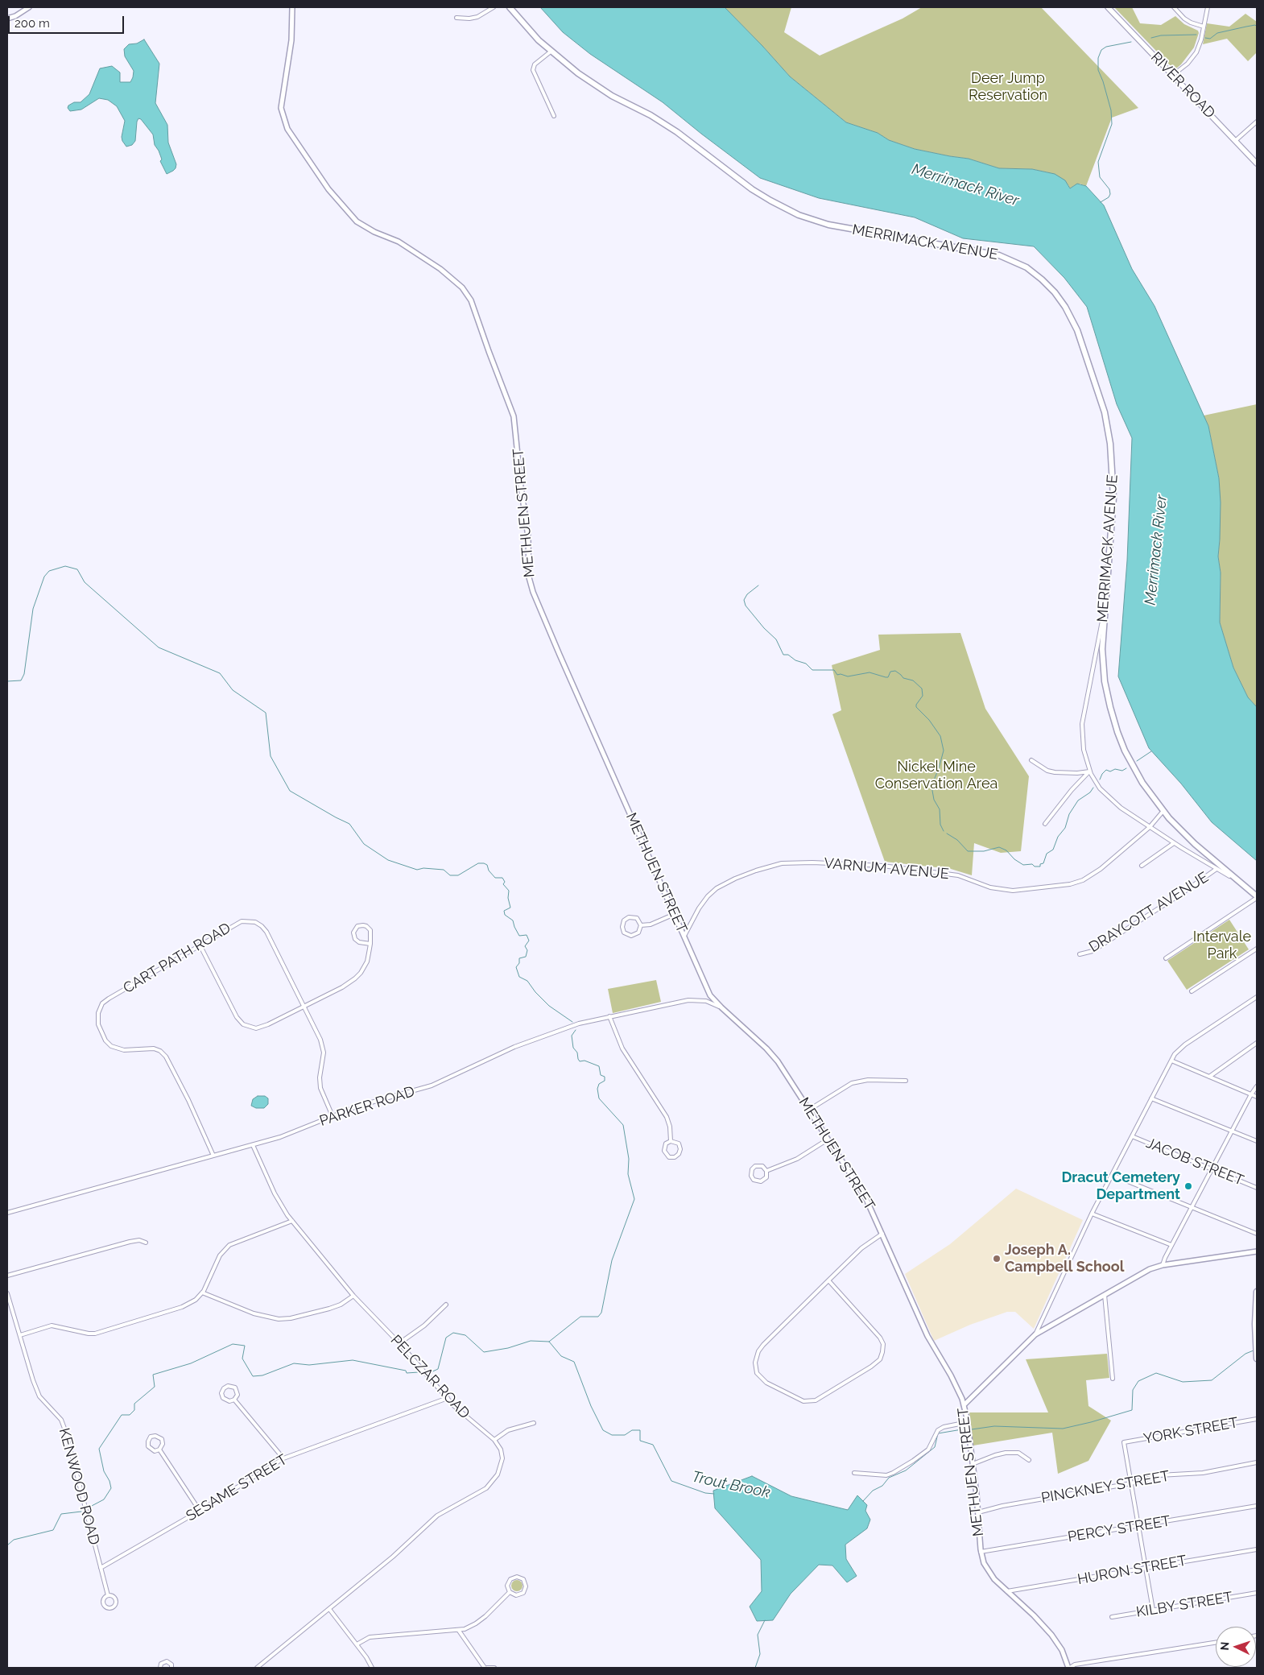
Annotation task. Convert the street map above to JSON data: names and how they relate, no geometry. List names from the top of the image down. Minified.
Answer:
{"streets":{"main road":["RIVER ROAD","MERRIMACK AVENUE"],"street":["METHUEN STREET","VARNUM AVENUE","DRAYCOTT AVENUE","CART PATH ROAD","PARKER ROAD","JACOB STREET","PELCZAR ROAD","YORK STREET","KENWOOD ROAD","PINCKNEY STREET","SESAME STREET","PERCY STREET","HURON STREET","KILBY STREET"]},"crossings":[["MERRIMACK AVENUE","VARNUM AVENUE"],["METHUEN STREET","VARNUM AVENUE"],["METHUEN STREET","PARKER ROAD"],["METHUEN STREET","PINCKNEY STREET"],["METHUEN STREET","PERCY STREET"],["METHUEN STREET","HURON STREET"],["CART PATH ROAD","PARKER ROAD"],["PARKER ROAD","PELCZAR ROAD"],["PELCZAR ROAD","SESAME STREET"],["YORK STREET","PINCKNEY STREET"],["KENWOOD ROAD","SESAME STREET"]],"water":["Merrimack River","Trout Brook"],"parks":["Deer Jump Reservation","Nickel Mine Conservation Area","Intervale Park"],"places":["Dracut Cemetery Department","Joseph A. Campbell School"],"scale_bar":"200 m","north":"left"}
